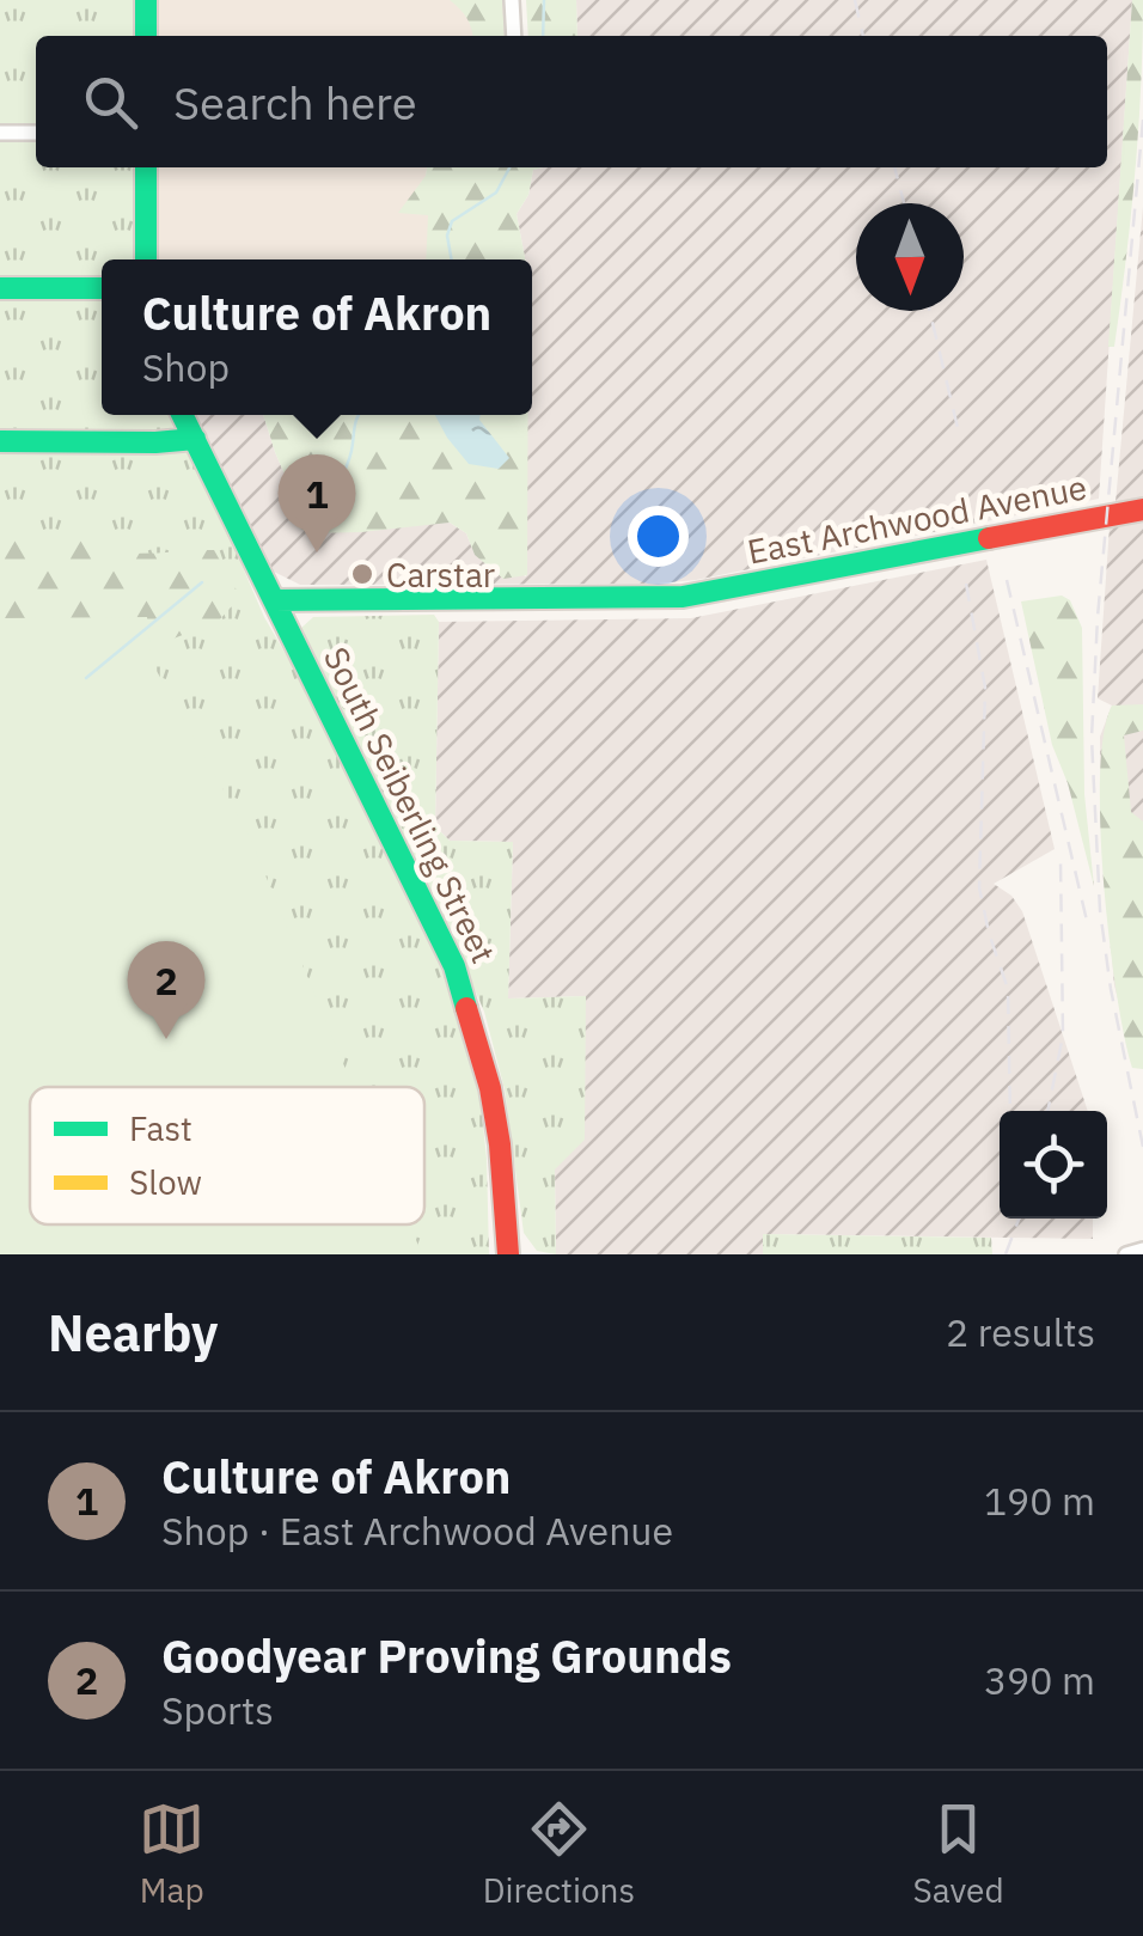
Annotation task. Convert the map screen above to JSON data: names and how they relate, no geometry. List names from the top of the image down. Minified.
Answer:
{"streets":{"main road":["East Archwood Avenue","South Seiberling Street"]},"crossings":[["East Archwood Avenue","South Seiberling Street"]],"places":["Carstar"],"legend":["Fast","Slow"],"north":"bottom","page":{"search":"Search here","popup":["Culture of Akron","Shop"],"pins":["1","2"],"heading":["Nearby","2 results"],"list":[{"mark":"1","name":"Culture of Akron","note":"Shop · East Archwood Avenue","value":"190 m"},{"mark":"2","name":"Goodyear Proving Grounds","note":"Sports","value":"390 m"}],"nav":["Map","Directions","Saved"]}}
